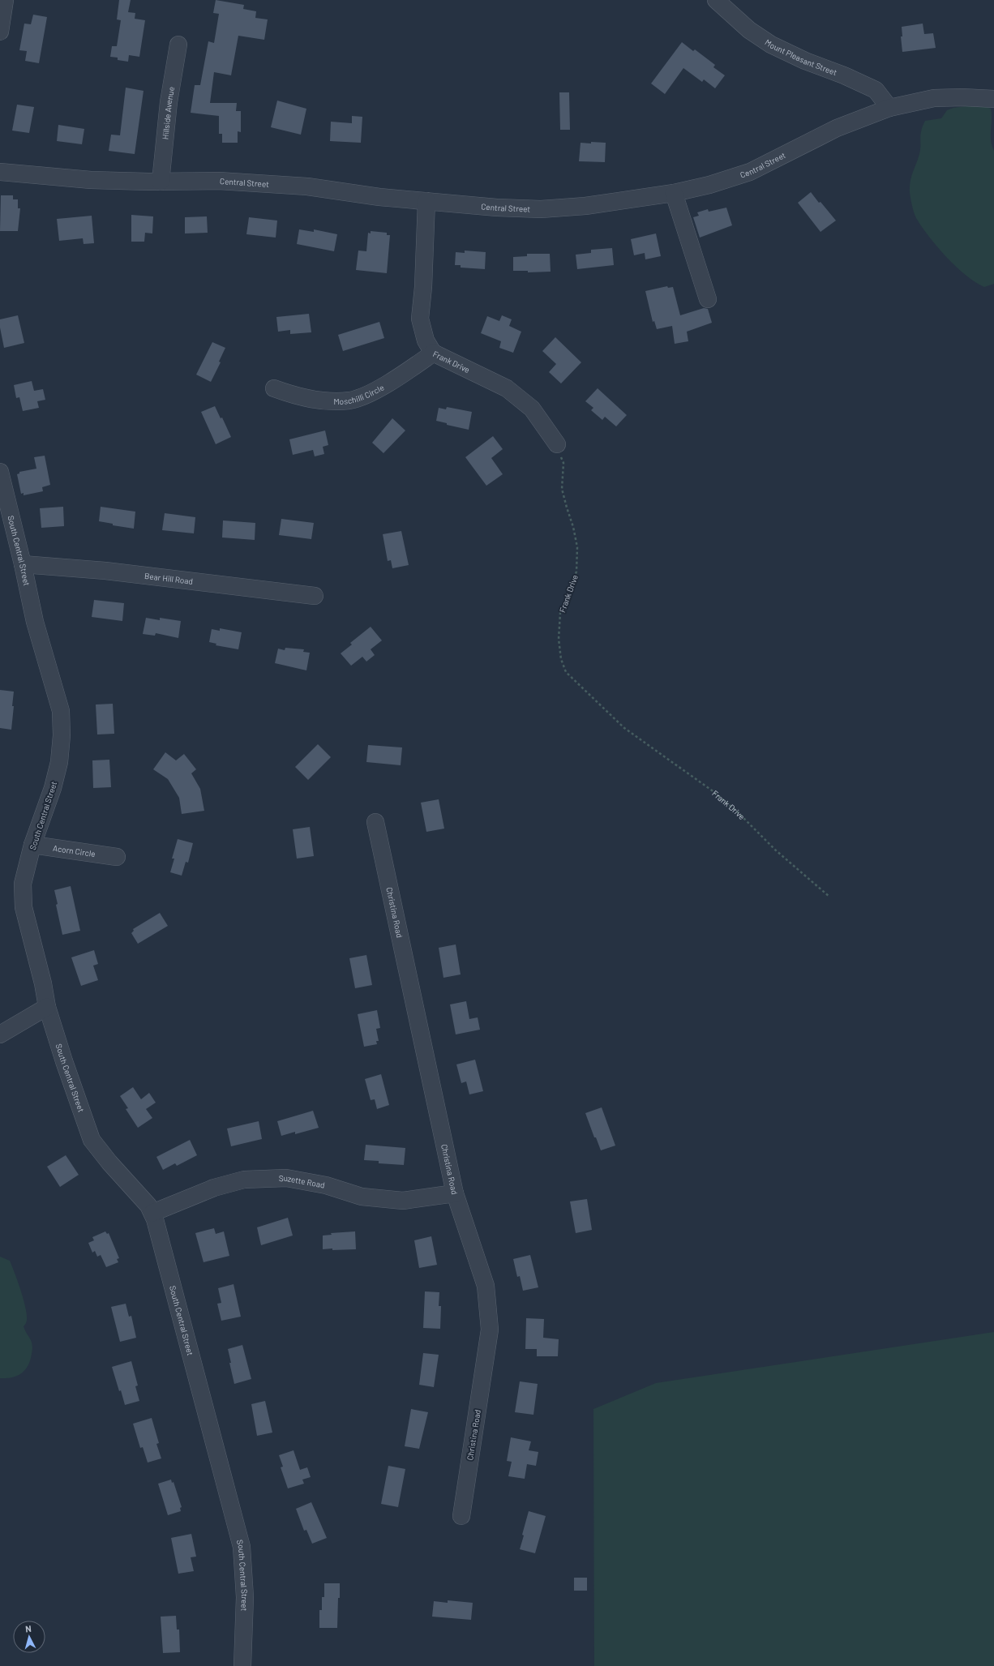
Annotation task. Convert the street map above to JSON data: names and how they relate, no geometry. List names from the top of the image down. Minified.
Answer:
{"streets":{"street":["Mount Pleasant Street","Hillside Avenue","Central Street","Frank Drive","Moschilli Circle","South Central Street","Bear Hill Road","Acorn Circle","Christina Road","Suzette Road"]},"crossings":[["Mount Pleasant Street","Central Street"],["Hillside Avenue","Central Street"],["Central Street","Frank Drive"],["Frank Drive","Moschilli Circle"],["South Central Street","Bear Hill Road"],["South Central Street","Acorn Circle"],["South Central Street","Suzette Road"],["Christina Road","Suzette Road"]],"north":"top"}
